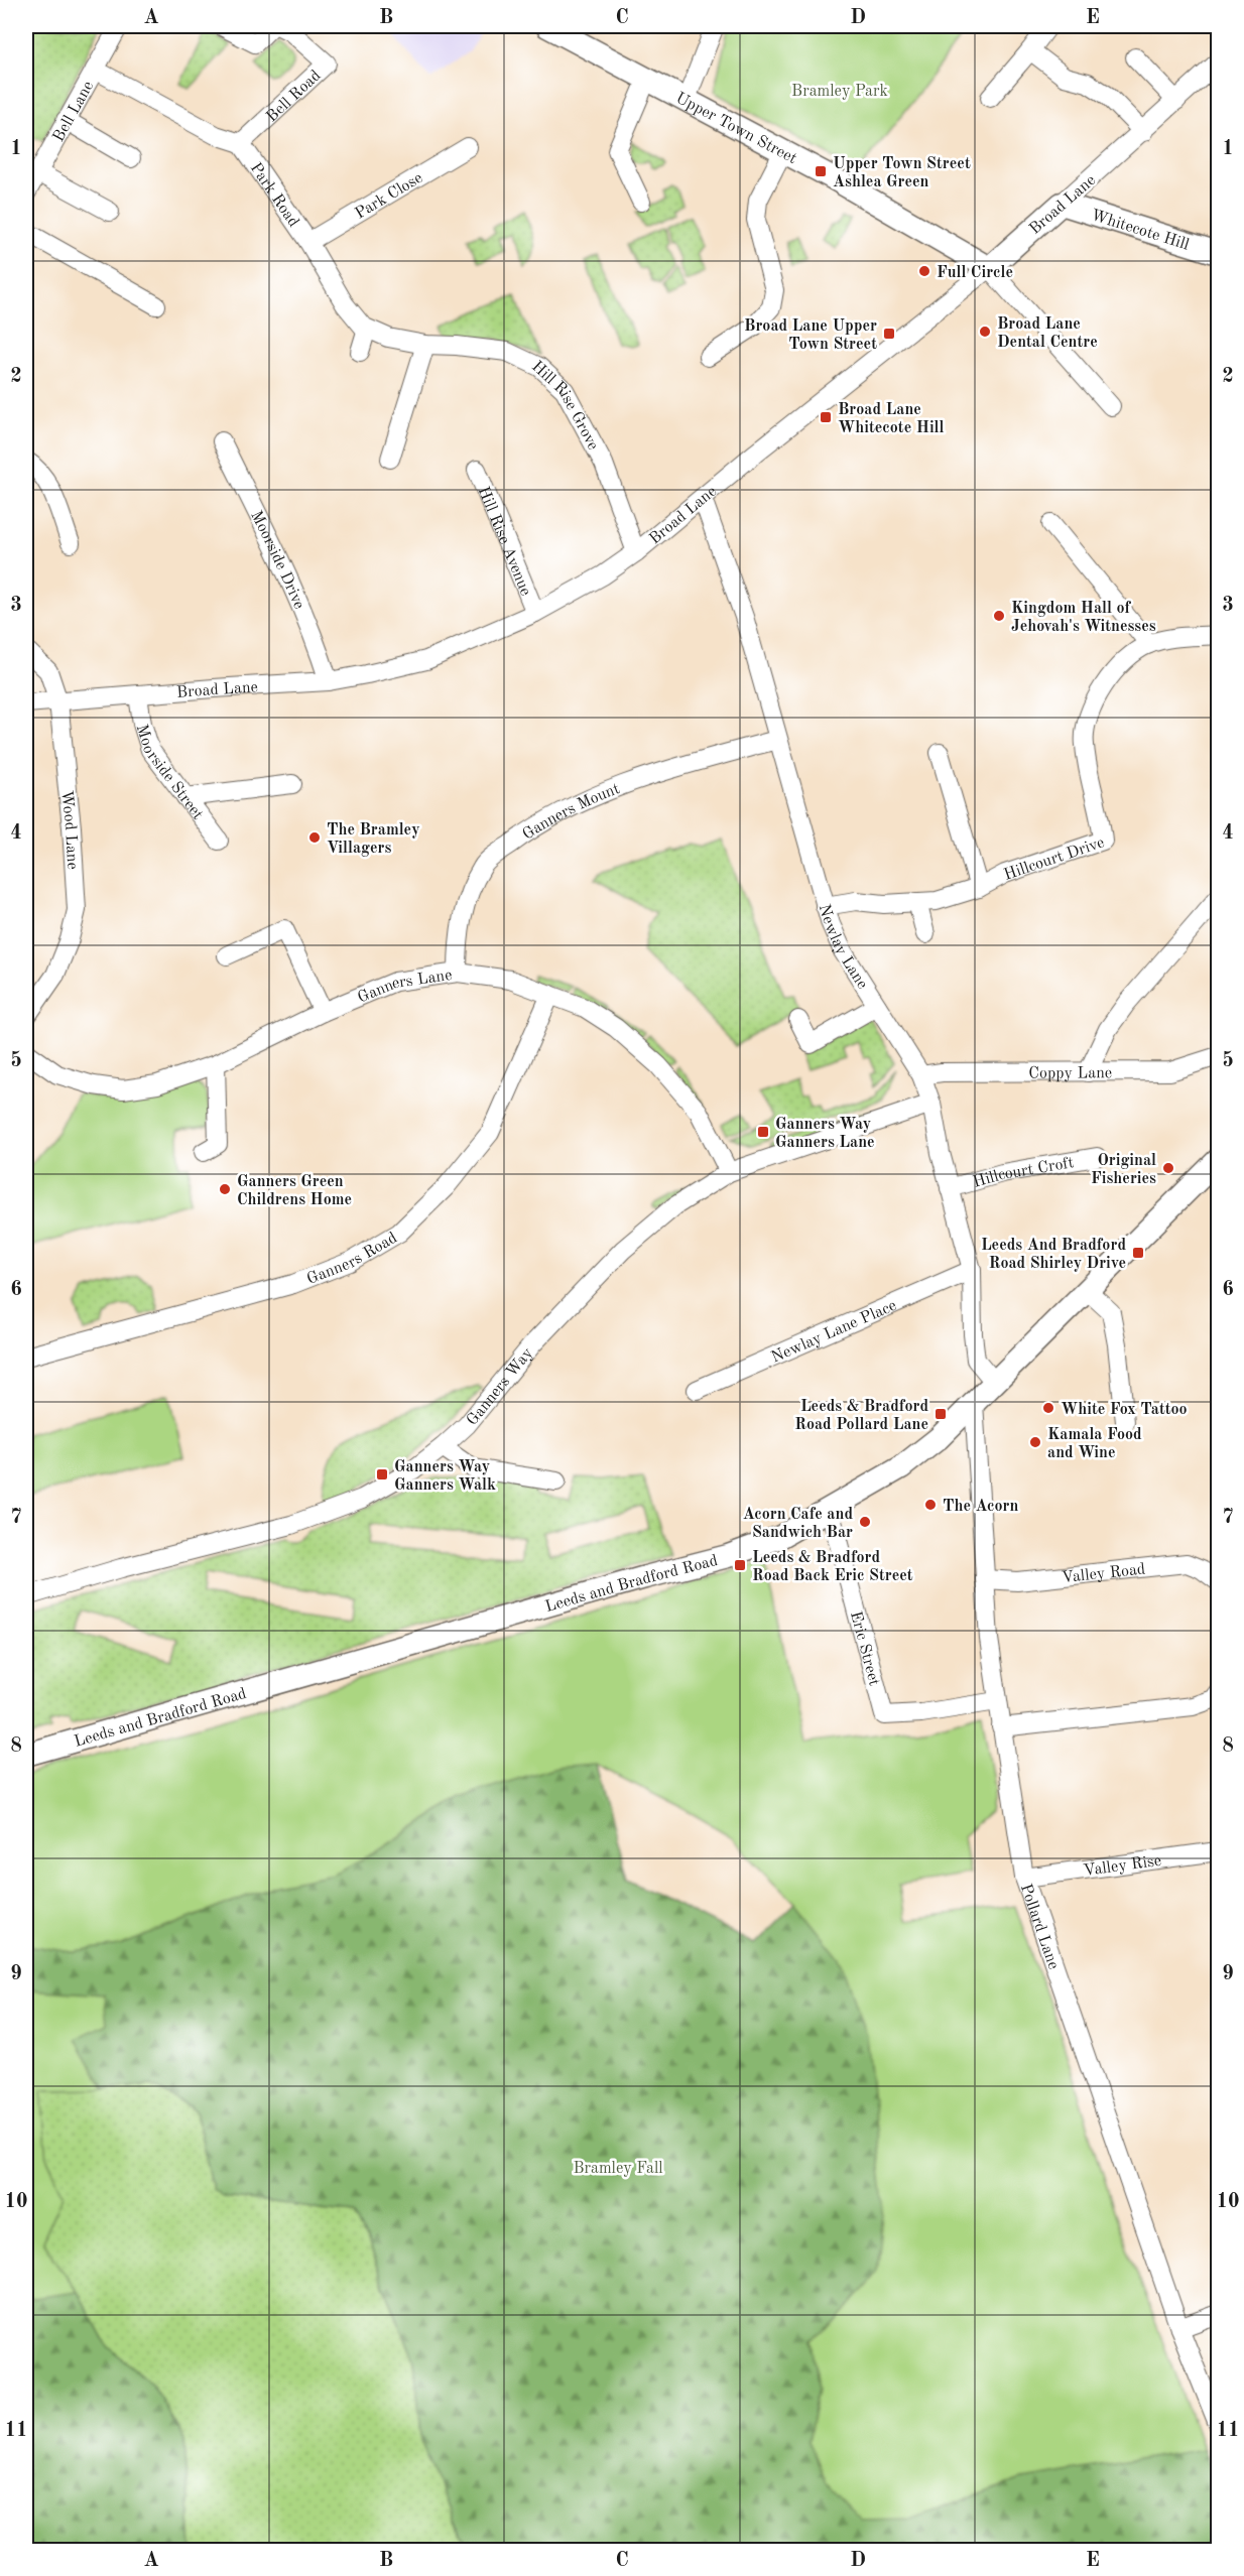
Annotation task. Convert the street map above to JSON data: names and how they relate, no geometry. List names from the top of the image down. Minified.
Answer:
{"streets":{"main road":["Upper Town Street","Broad Lane","Whitecote Hill","Leeds and Bradford Road"],"street":["Bell Road","Bell Lane","Park Road","Park Close","Hill Rise Grove","Hill Rise Avenue","Moorside Drive","Moorside Street","Ganners Mount","Wood Lane","Hillcourt Drive","Newlay Lane","Ganners Lane","Coppy Lane","Hillcourt Croft","Ganners Road","Newlay Lane Place","Ganners Way","Valley Road","Eric Street","Valley Rise","Pollard Lane"]},"crossings":[["Bell Road","Park Road"],["Bell Lane","Park Road"],["Upper Town Street","Broad Lane"],["Park Road","Park Close"],["Park Road","Hill Rise Grove"],["Broad Lane","Whitecote Hill"],["Broad Lane","Hill Rise Grove"],["Broad Lane","Hill Rise Avenue"],["Broad Lane","Moorside Drive"],["Broad Lane","Moorside Street"],["Broad Lane","Wood Lane"],["Broad Lane","Newlay Lane"],["Ganners Mount","Newlay Lane"],["Ganners Mount","Ganners Lane"],["Hillcourt Drive","Newlay Lane"],["Newlay Lane","Coppy Lane"],["Newlay Lane","Hillcourt Croft"],["Newlay Lane","Newlay Lane Place"],["Newlay Lane","Ganners Way"],["Newlay Lane","Leeds and Bradford Road"],["Ganners Lane","Ganners Road"],["Ganners Lane","Ganners Way"],["Valley Road","Pollard Lane"],["Leeds and Bradford Road","Eric Street"],["Leeds and Bradford Road","Pollard Lane"],["Eric Street","Pollard Lane"],["Valley Rise","Pollard Lane"]],"parks":["Bramley Park","Bramley Fall"],"places":{"transit":["Upper Town Street Ashlea Green","Broad Lane Upper Town Street","Broad Lane Whitecote Hill","Ganners Way Ganners Lane","Leeds And Bradford Road Shirley Drive","Leeds & Bradford Road Pollard Lane","Ganners Way Ganners Walk","Leeds & Bradford Road Back Eric Street"],"other":["Full Circle","Broad Lane Dental Centre","Kingdom Hall of Jehovah's Witnesses","The Bramley Villagers","Original Fisheries","Ganners Green Childrens Home","White Fox Tattoo","Kamala Food and Wine","The Acorn","Acorn Cafe and Sandwich Bar"]},"grid":{"columns":["A","B","C","D","E"],"rows":["1","2","3","4","5","6","7","8","9","10","11"]}}
